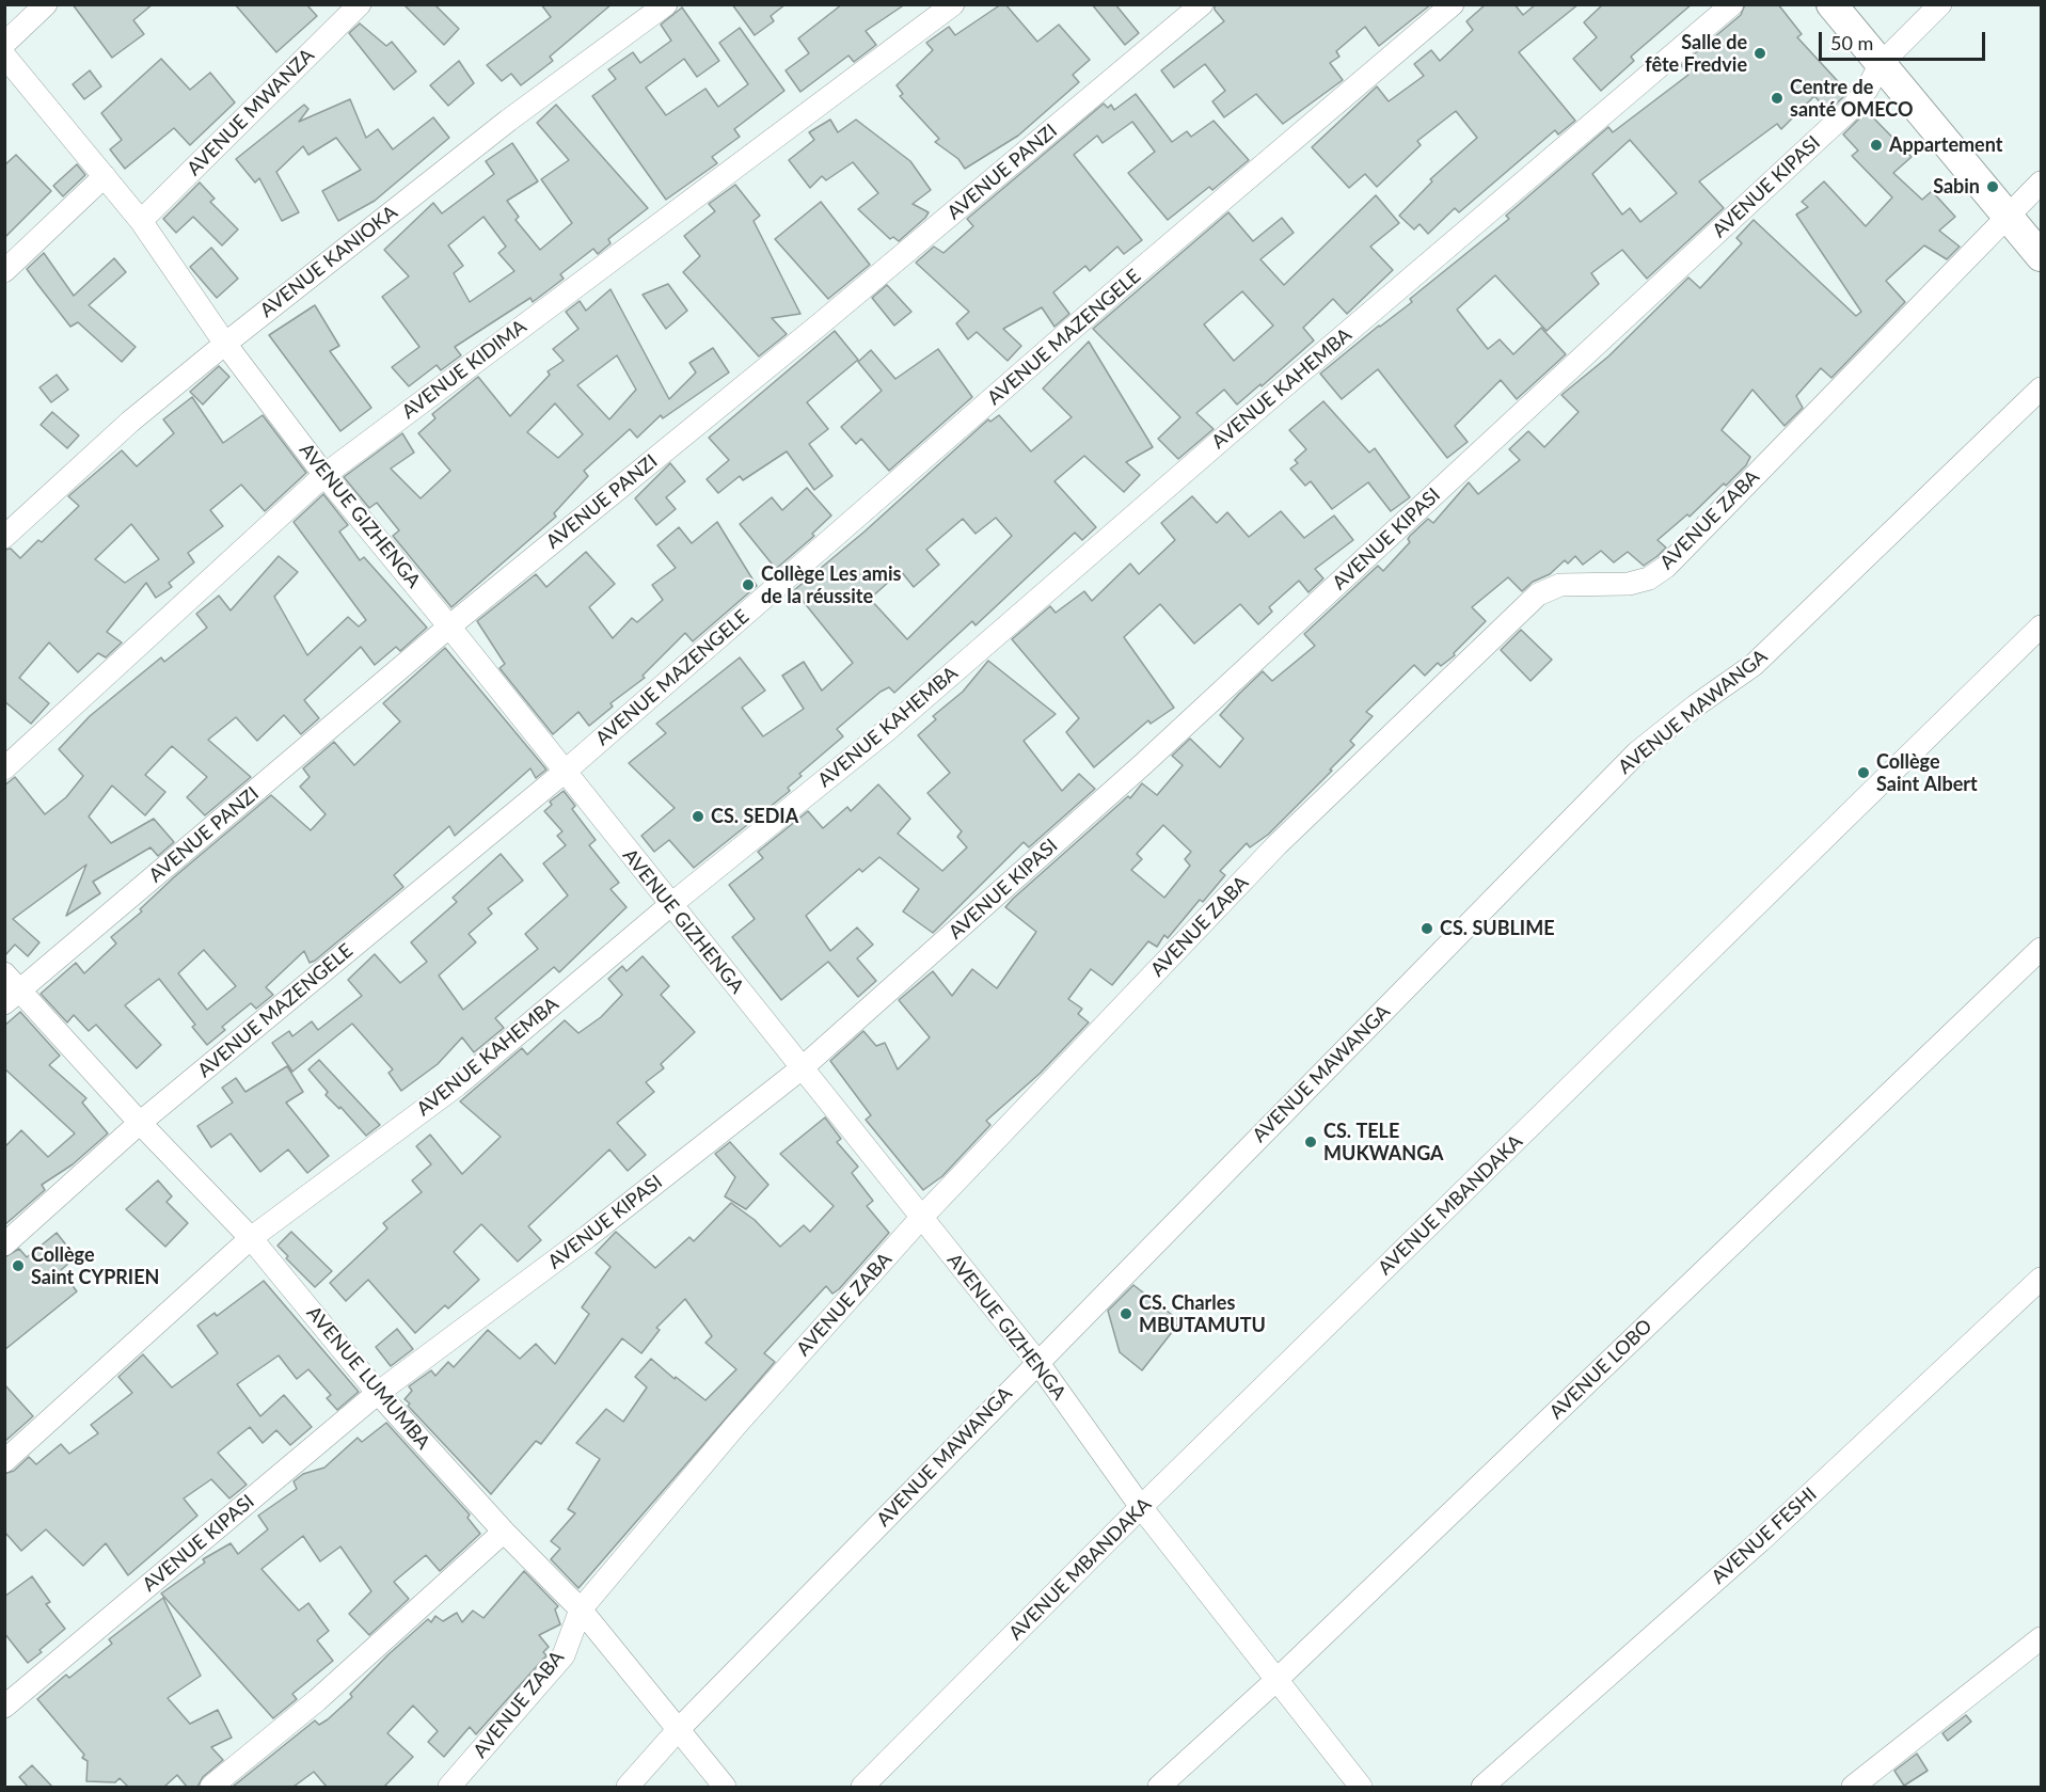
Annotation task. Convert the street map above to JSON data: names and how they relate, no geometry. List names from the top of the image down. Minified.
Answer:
{"streets":{"street":["AVENUE MWANZA","AVENUE PANZI","AVENUE KIPASI","AVENUE KANIOKA","AVENUE MAZENGELE","AVENUE KIDIMA","AVENUE KAHEMBA","AVENUE GIZHENGA","AVENUE ZABA","AVENUE MAWANGA","AVENUE MBANDAKA","AVENUE LOBO","AVENUE LUMUMBA","AVENUE FESHI"]},"crossings":[["AVENUE MWANZA","AVENUE GIZHENGA"],["AVENUE PANZI","AVENUE GIZHENGA"],["AVENUE PANZI","AVENUE LUMUMBA"],["AVENUE KIPASI","AVENUE GIZHENGA"],["AVENUE KIPASI","AVENUE LUMUMBA"],["AVENUE KANIOKA","AVENUE GIZHENGA"],["AVENUE MAZENGELE","AVENUE GIZHENGA"],["AVENUE MAZENGELE","AVENUE LUMUMBA"],["AVENUE KIDIMA","AVENUE GIZHENGA"],["AVENUE KAHEMBA","AVENUE GIZHENGA"],["AVENUE KAHEMBA","AVENUE LUMUMBA"],["AVENUE GIZHENGA","AVENUE ZABA"],["AVENUE GIZHENGA","AVENUE MAWANGA"],["AVENUE GIZHENGA","AVENUE MBANDAKA"],["AVENUE GIZHENGA","AVENUE LOBO"],["AVENUE ZABA","AVENUE LUMUMBA"],["AVENUE MAWANGA","AVENUE LUMUMBA"]],"places":["Salle de fête Fredvie","Centre de santé OMECO","Appartement","Sabin","Collège Les amis de la réussite","Collège Saint Albert","CS. SEDIA","CS. SUBLIME","CS. TELE MUKWANGA","Collège Saint CYPRIEN","CS. Charles MBUTAMUTU"],"scale_bar":"50 m"}
